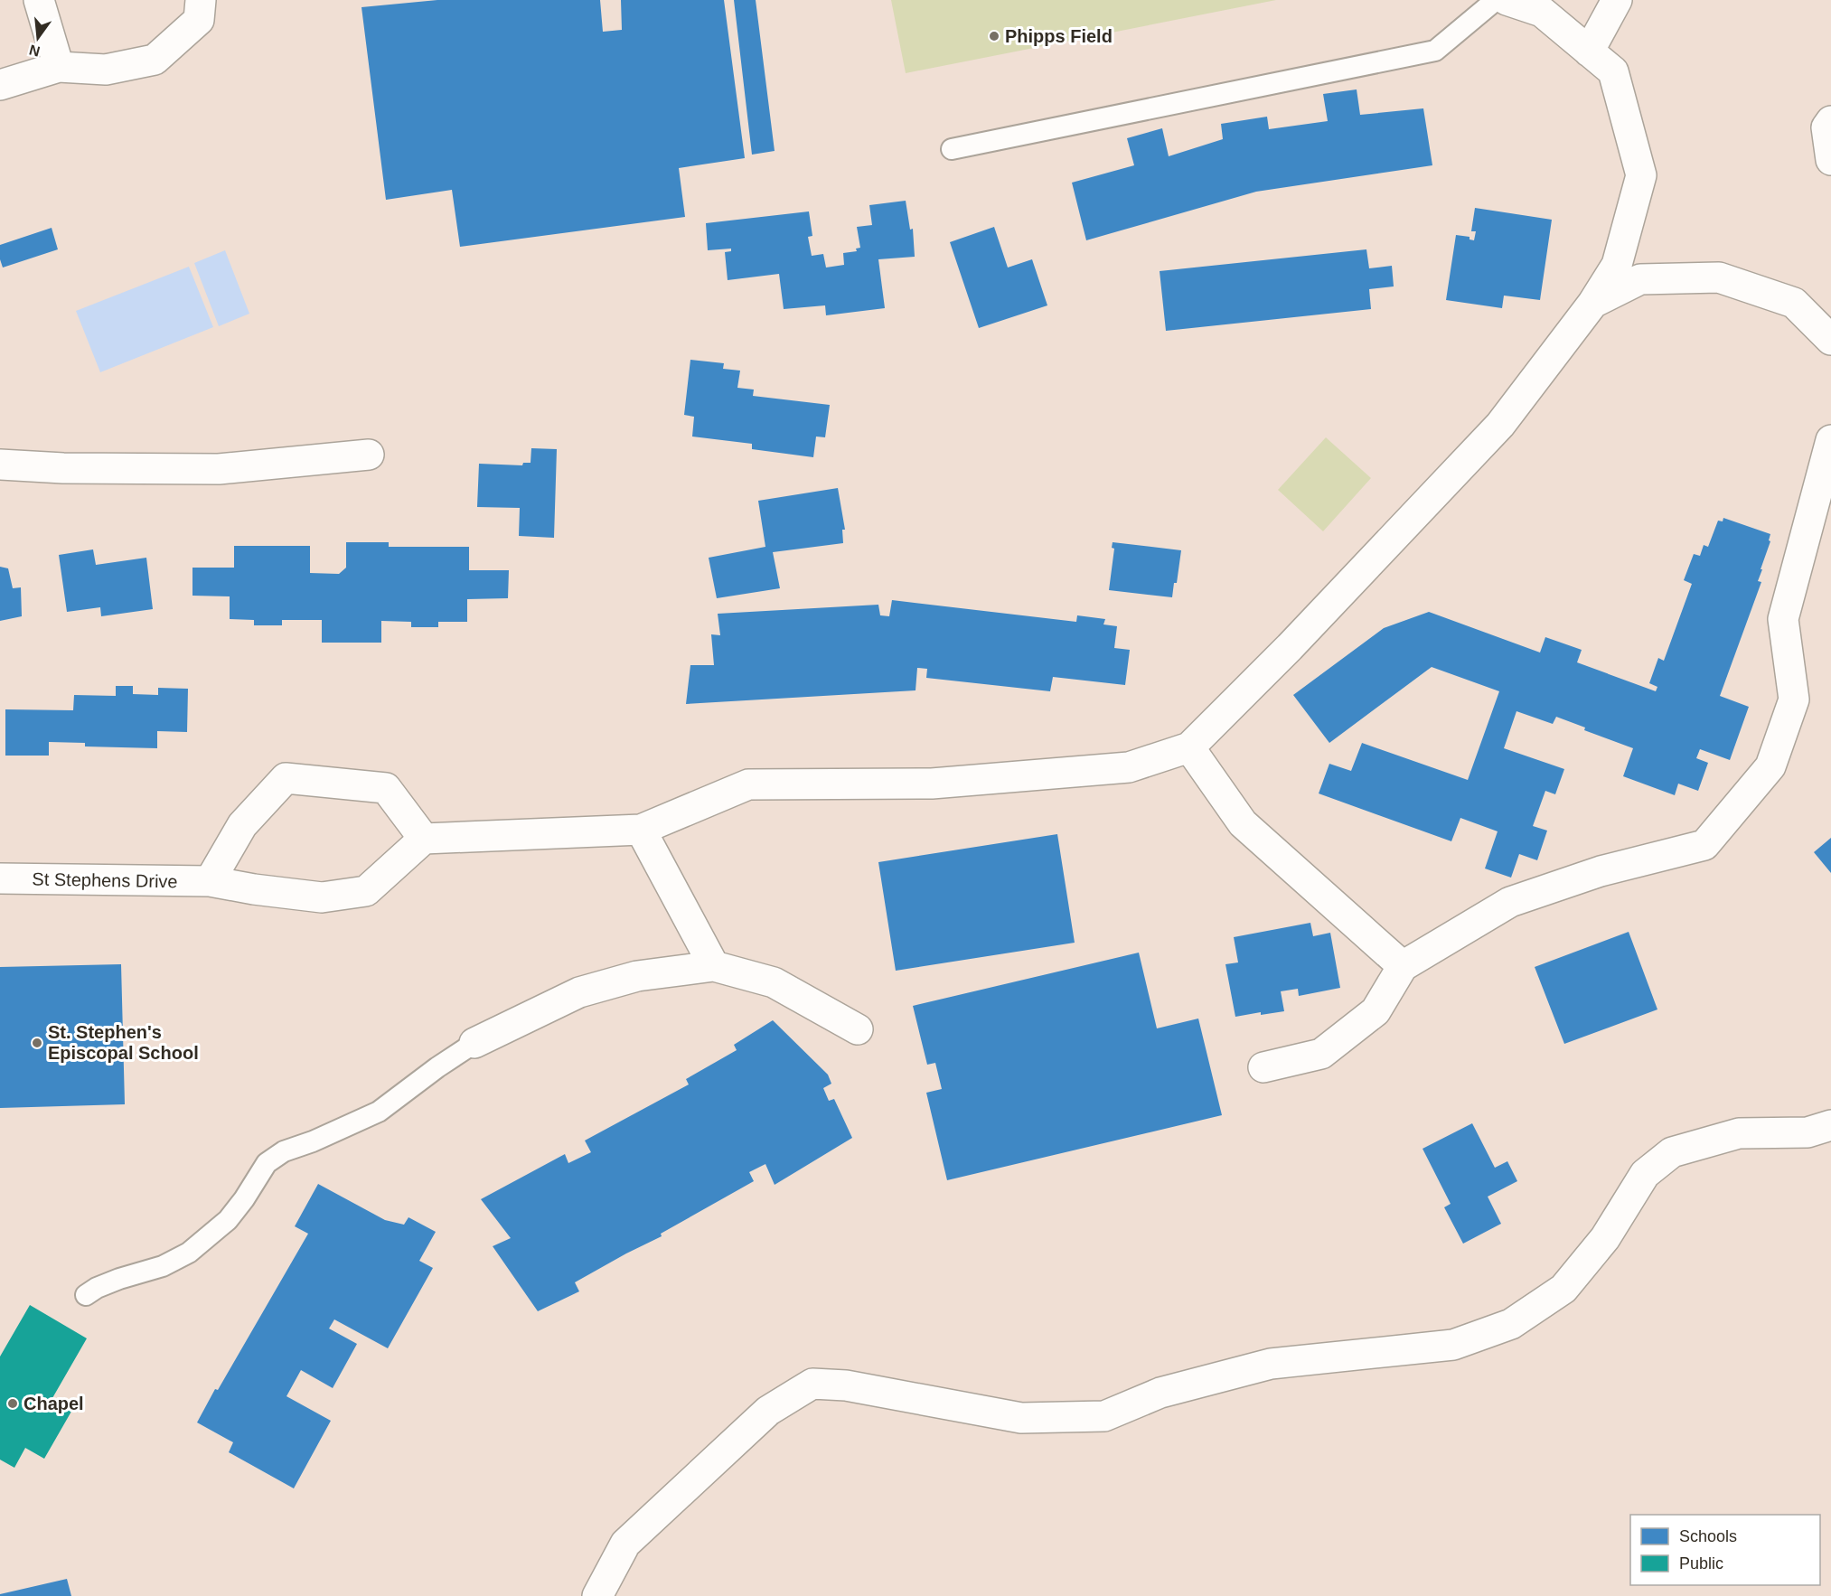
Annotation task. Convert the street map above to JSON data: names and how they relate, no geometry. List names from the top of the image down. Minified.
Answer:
{"streets":{"street":["St Stephens Drive"]},"places":["Phipps Field","St. Stephen's Episcopal School","Chapel"],"legend":["Schools","Public"],"north":"bottom"}
